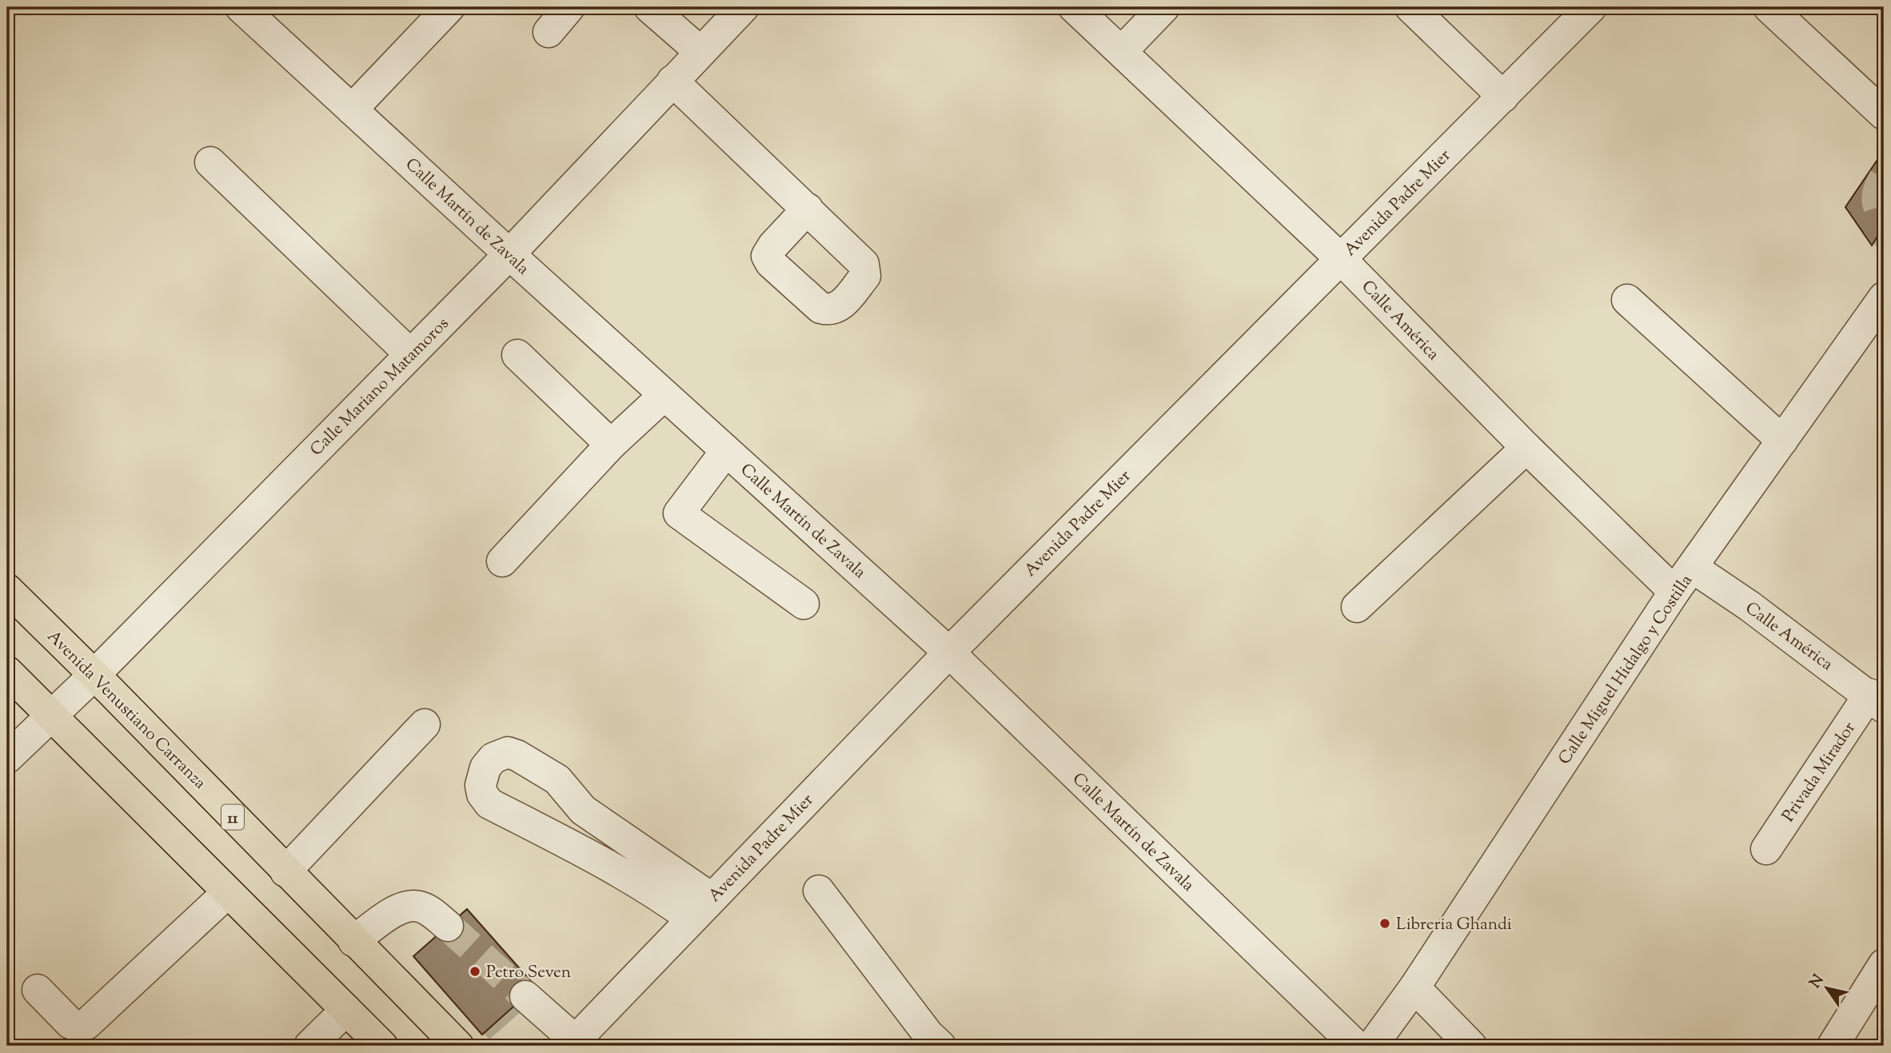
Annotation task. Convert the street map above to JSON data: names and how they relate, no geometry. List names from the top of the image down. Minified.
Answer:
{"streets":{"main road":["Avenida Venustiano Carranza","11"],"street":["Avenida Padre Mier","Calle Martín de Zavala","Calle América","Calle Mariano Matamoros","Calle Miguel Hidalgo y Costilla","Privada Mirador"]},"crossings":[["Avenida Padre Mier","Calle Martín de Zavala"],["Avenida Padre Mier","Calle América"],["Calle Martín de Zavala","Calle Mariano Matamoros"],["Calle América","Calle Miguel Hidalgo y Costilla"],["Calle América","Privada Mirador"],["Calle Mariano Matamoros","Avenida Venustiano Carranza"]],"places":["Libreria Ghandi","Petro Seven"],"north":"top left"}
